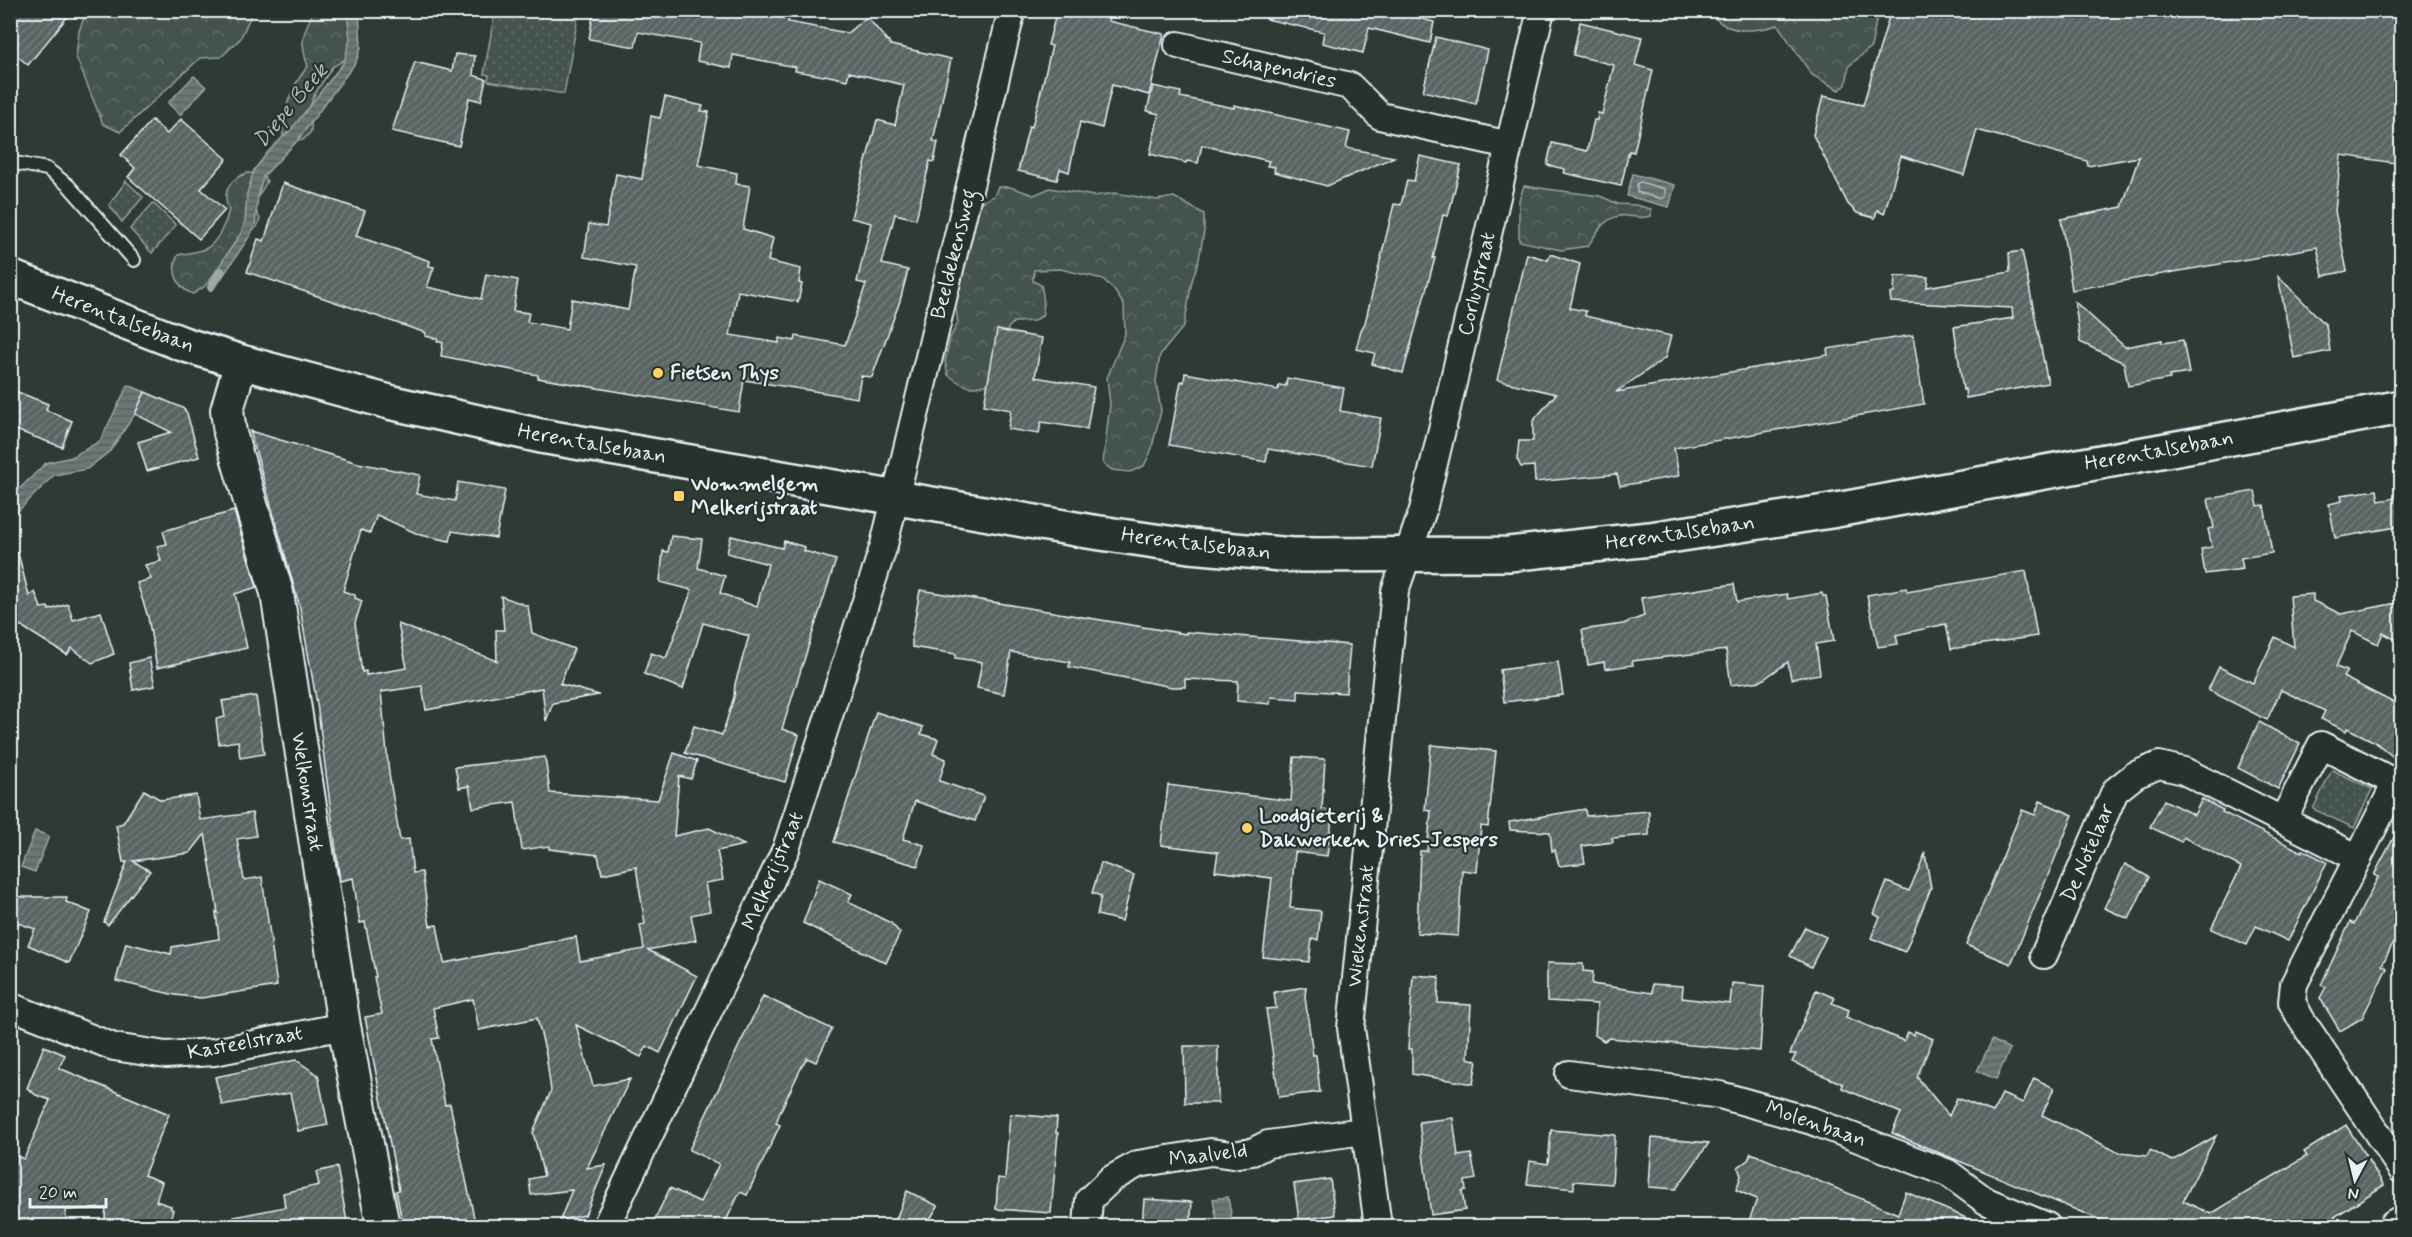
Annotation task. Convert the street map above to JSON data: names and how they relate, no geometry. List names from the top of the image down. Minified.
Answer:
{"streets":{"main road":["Herentalsebaan"],"street":["Schapendries","Beeldekensweg","Corluystraat","Welkomstraat","De Notelaar","Melkerijstraat","Wiekenstraat","Kasteelstraat","Molenbaan","Maalveld"]},"crossings":[["Schapendries","Corluystraat"],["Beeldekensweg","Herentalsebaan"],["Beeldekensweg","Melkerijstraat"],["Corluystraat","Herentalsebaan"],["Corluystraat","Wiekenstraat"],["Herentalsebaan","Welkomstraat"],["Herentalsebaan","Melkerijstraat"],["Herentalsebaan","Wiekenstraat"],["Welkomstraat","Kasteelstraat"],["Wiekenstraat","Maalveld"]],"water":["Diepe Beek"],"places":{"other":["Fietsen Thys","Loodgieterij & Dakwerken Dries-Jespers"],"transit":["Wommelgem Melkerijstraat"]},"scale_bar":"20 m","north":"bottom"}
